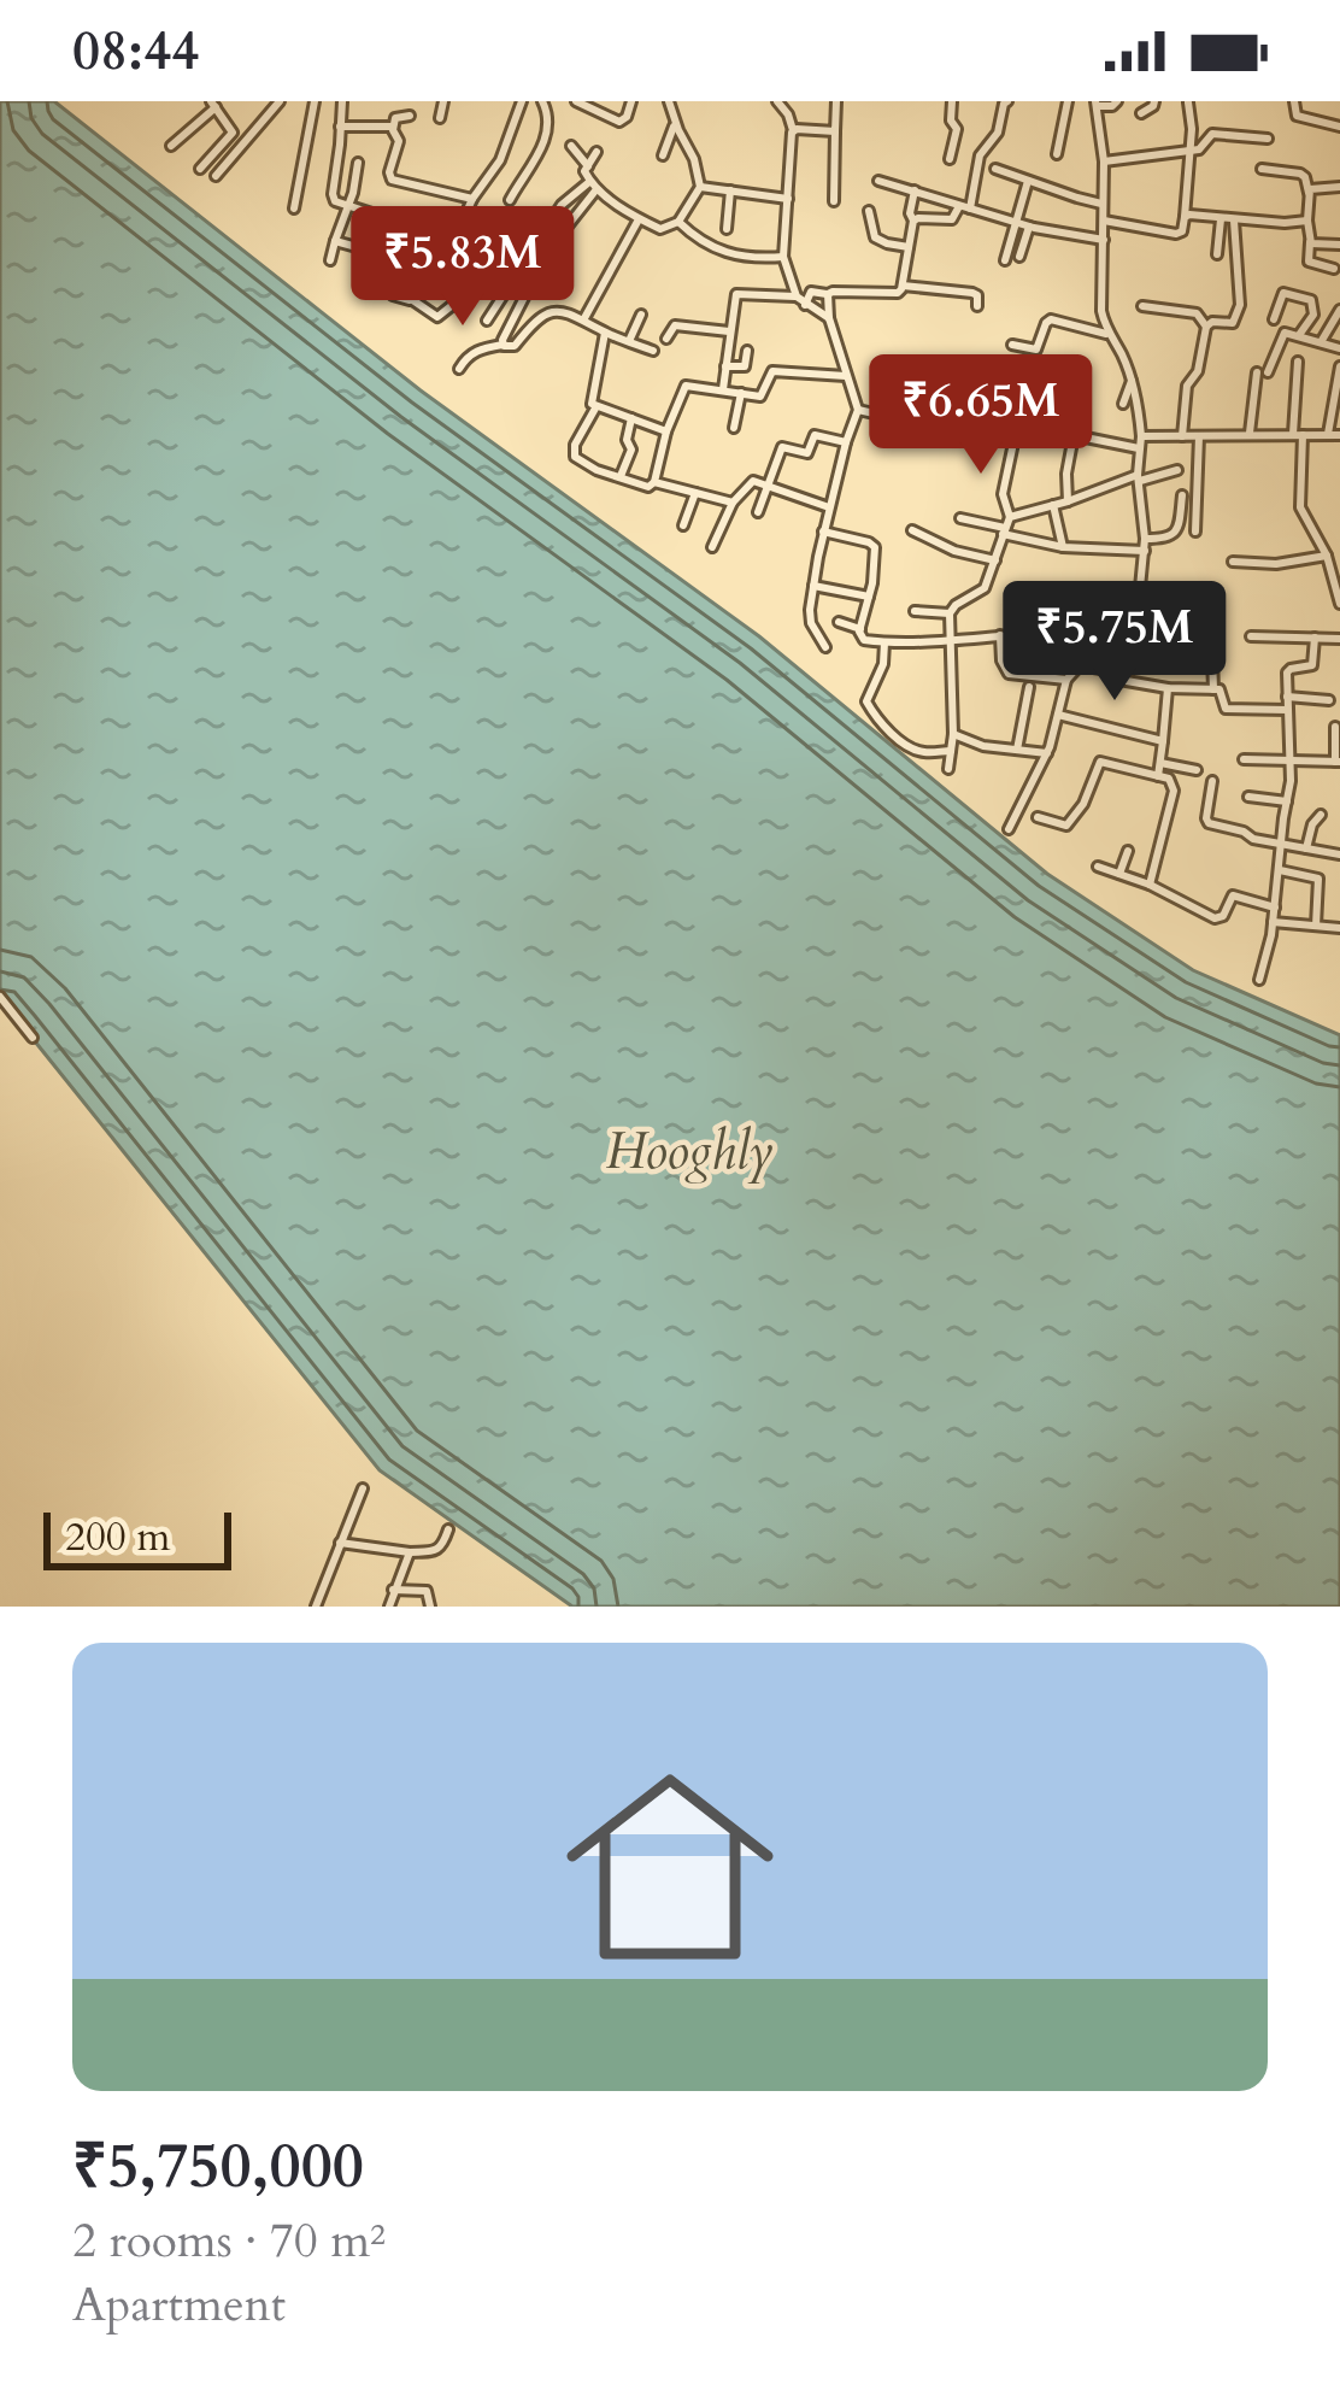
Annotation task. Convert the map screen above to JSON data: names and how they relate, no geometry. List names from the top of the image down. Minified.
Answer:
{"water":["Hooghly"],"scale_bar":"200 m","page":{"status":"08:44","price":["₹5.83M","₹6.65M","₹5.75M"],"scale":"200 m","list":[{"name":"₹5,750,000","note":"2 rooms · 70 m² · Apartment"}]}}
